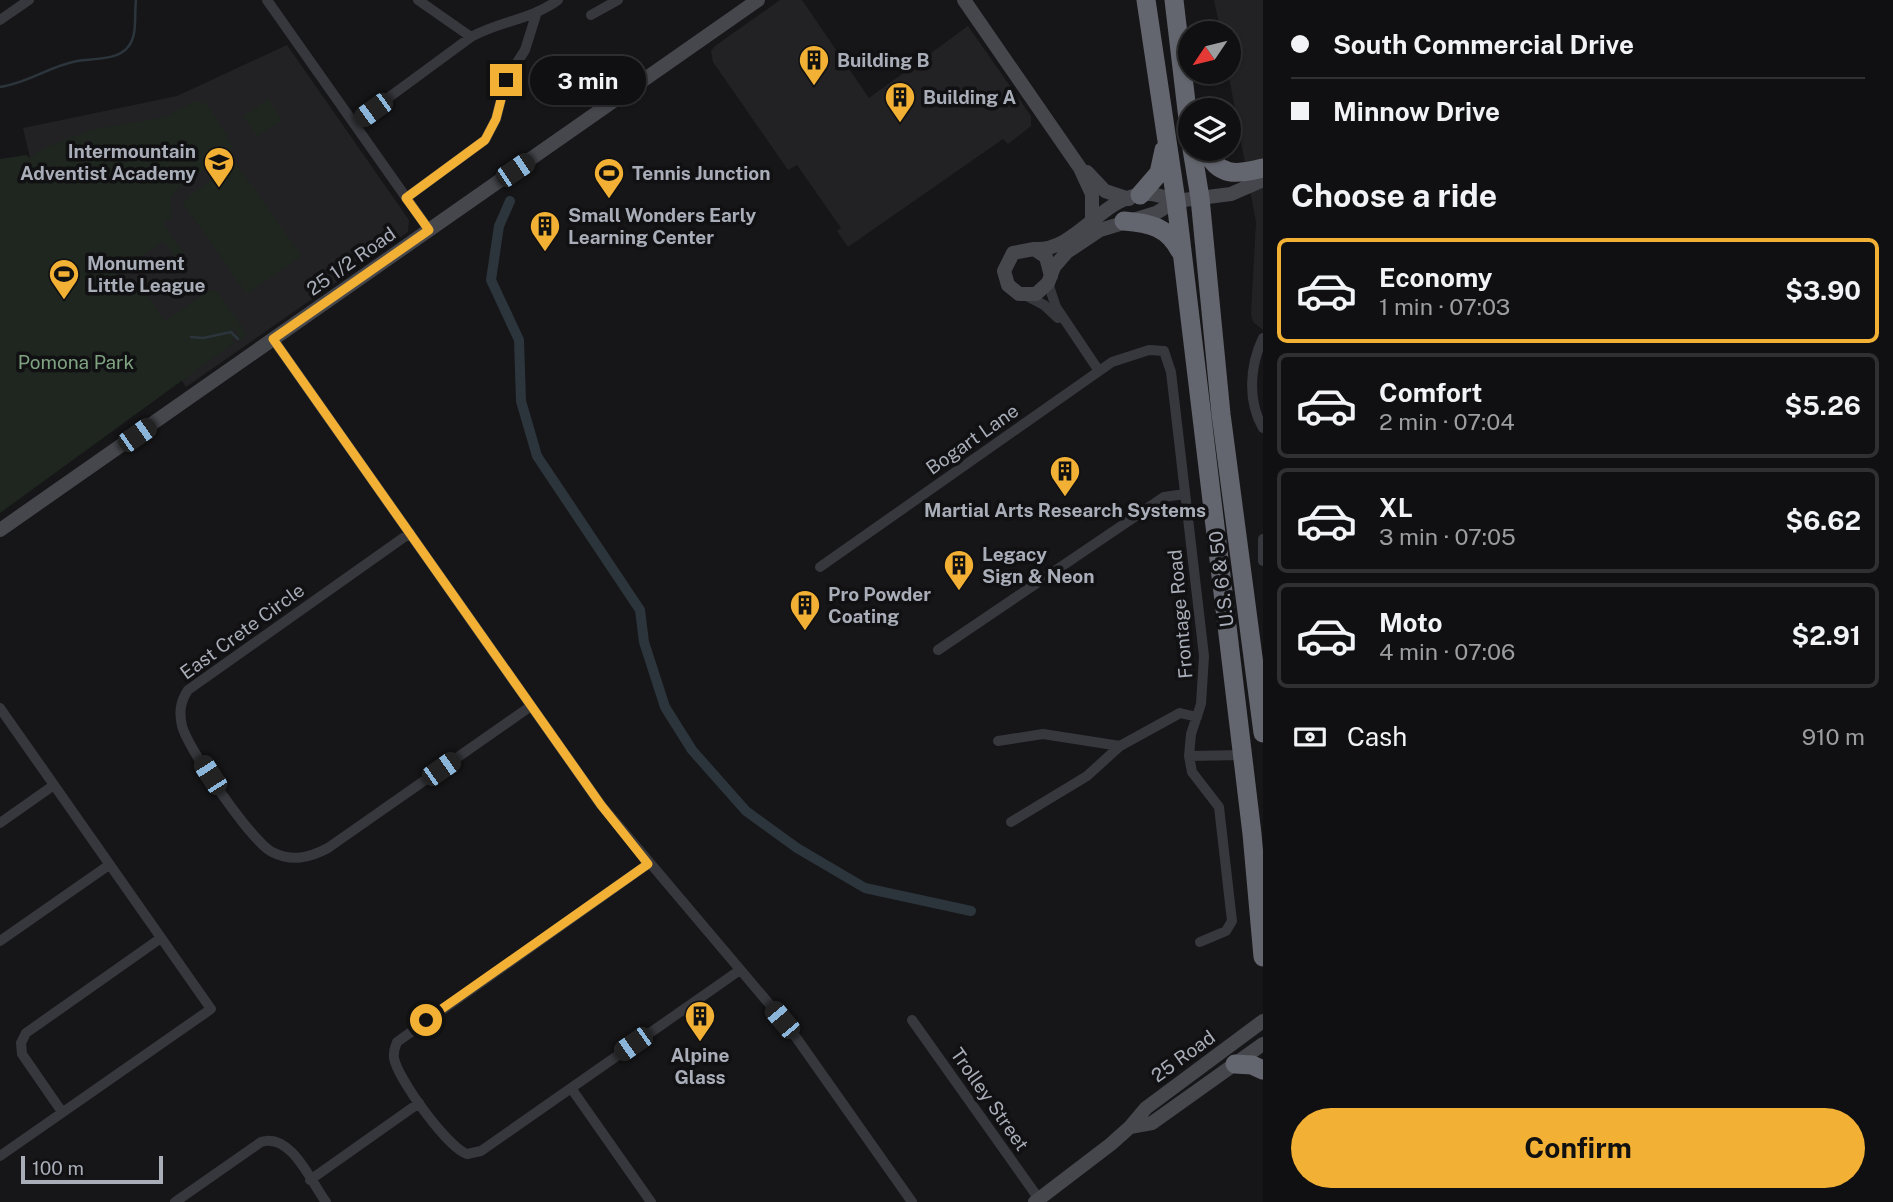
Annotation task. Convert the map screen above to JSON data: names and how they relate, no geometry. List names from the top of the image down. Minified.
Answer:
{"streets":{"highway":["U.S. 6 & 50"],"street":["25 1/2 Road","Bogart Lane","Frontage Road","East Crete Circle","25 Road","Trolley Street"]},"crossings":[["Bogart Lane","Frontage Road"],["25 Road","Trolley Street"]],"parks":["Pomona Park"],"places":{"building":["Building B","Building A","Small Wonders Early Learning Center","Martial Arts Research Systems","Legacy Sign & Neon","Pro Powder Coating","Alpine Glass"],"school or university":["Intermountain Adventist Academy"],"sports":["Tennis Junction","Monument Little League"]},"scale_bar":"100 m","north":"bottom left","page":{"banner":["South Commercial Drive","Minnow Drive"],"bubble":"3 min","heading":"Choose a ride","list":[{"name":"Economy","note":"1 min · 07:03","value":"$3.90"},{"name":"Comfort","note":"2 min · 07:04","value":"$5.26"},{"name":"XL","note":"3 min · 07:05","value":"$6.62"},{"name":"Moto","note":"4 min · 07:06","value":"$2.91"}],"pay":["Cash","910 m"],"buttons":"Confirm","scale":"100 m"}}
